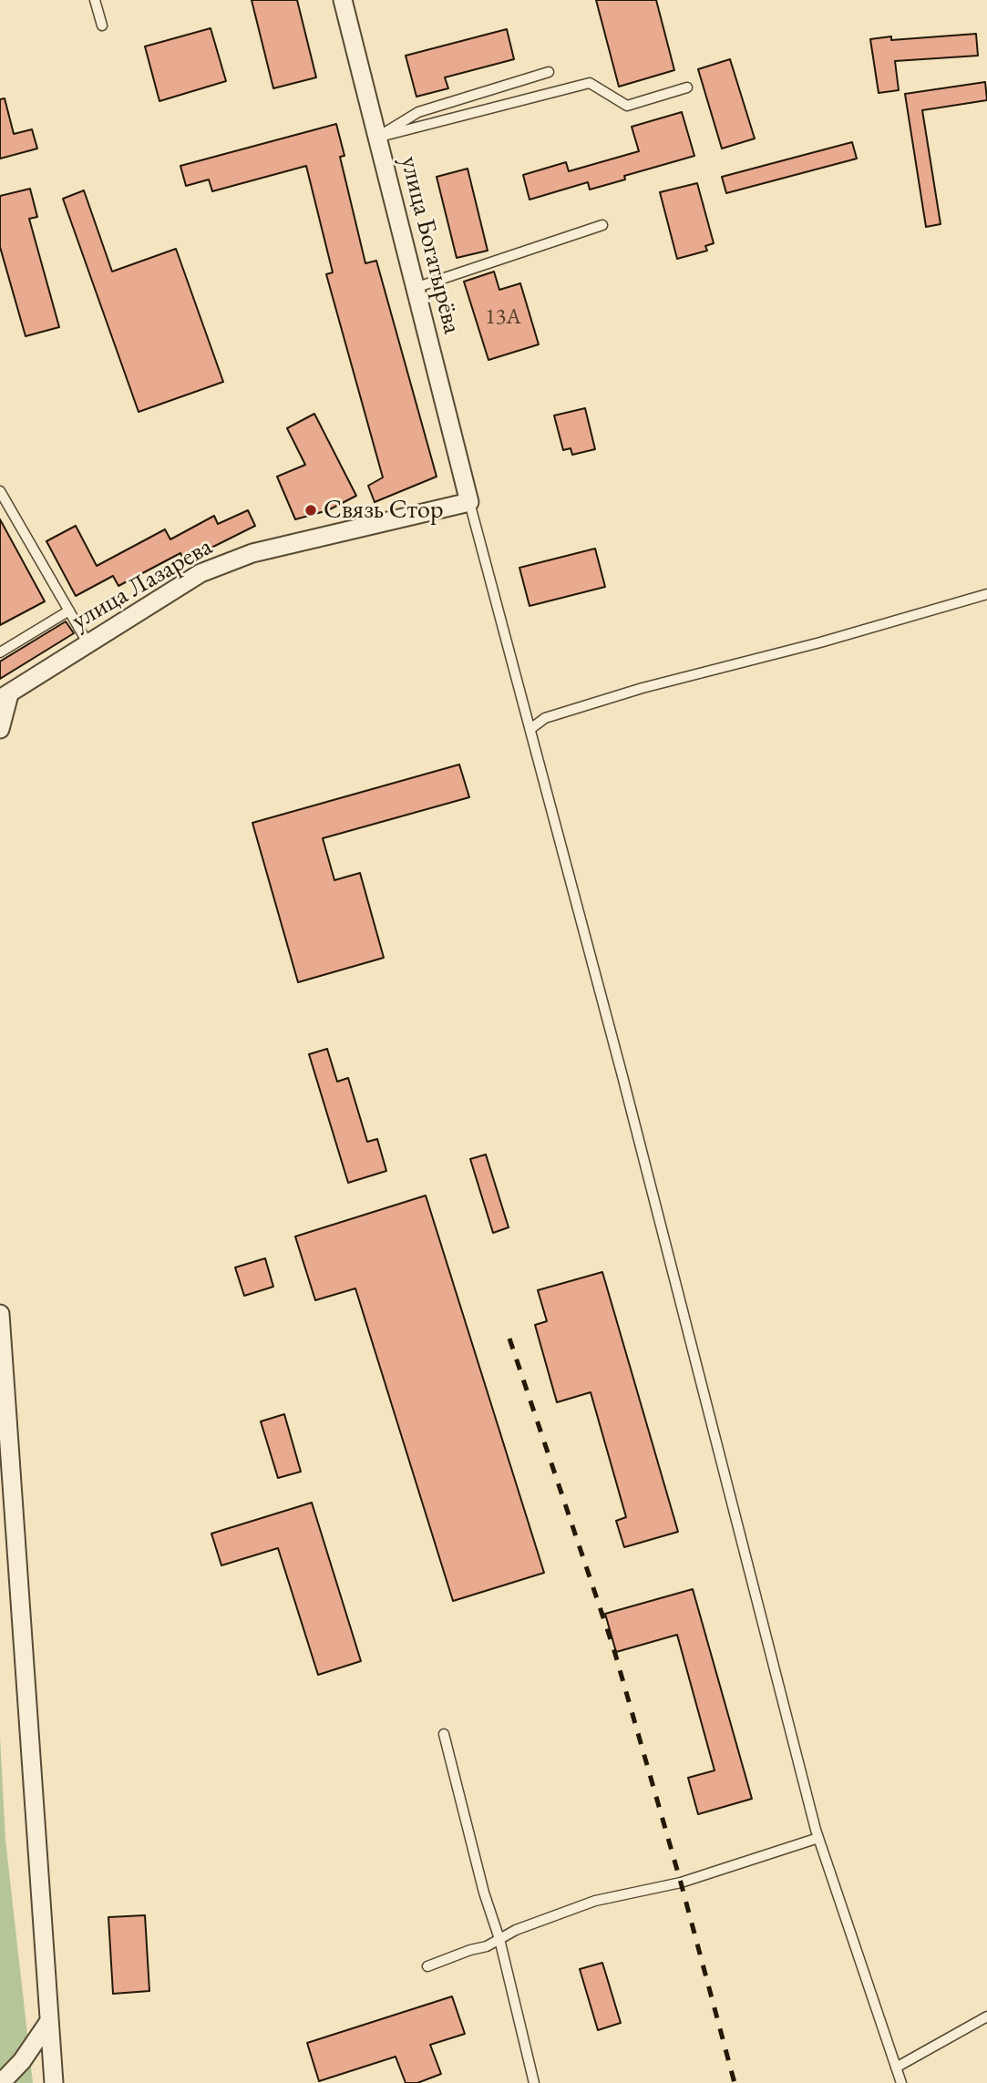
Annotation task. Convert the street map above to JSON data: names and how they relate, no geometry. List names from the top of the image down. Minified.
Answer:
{"streets":{"street":["улица Богатырёва","улица Лазарева"]},"crossings":[["улица Богатырёва","улица Лазарева"]],"places":["Связь Стор"],"house_numbers":["13А"]}
